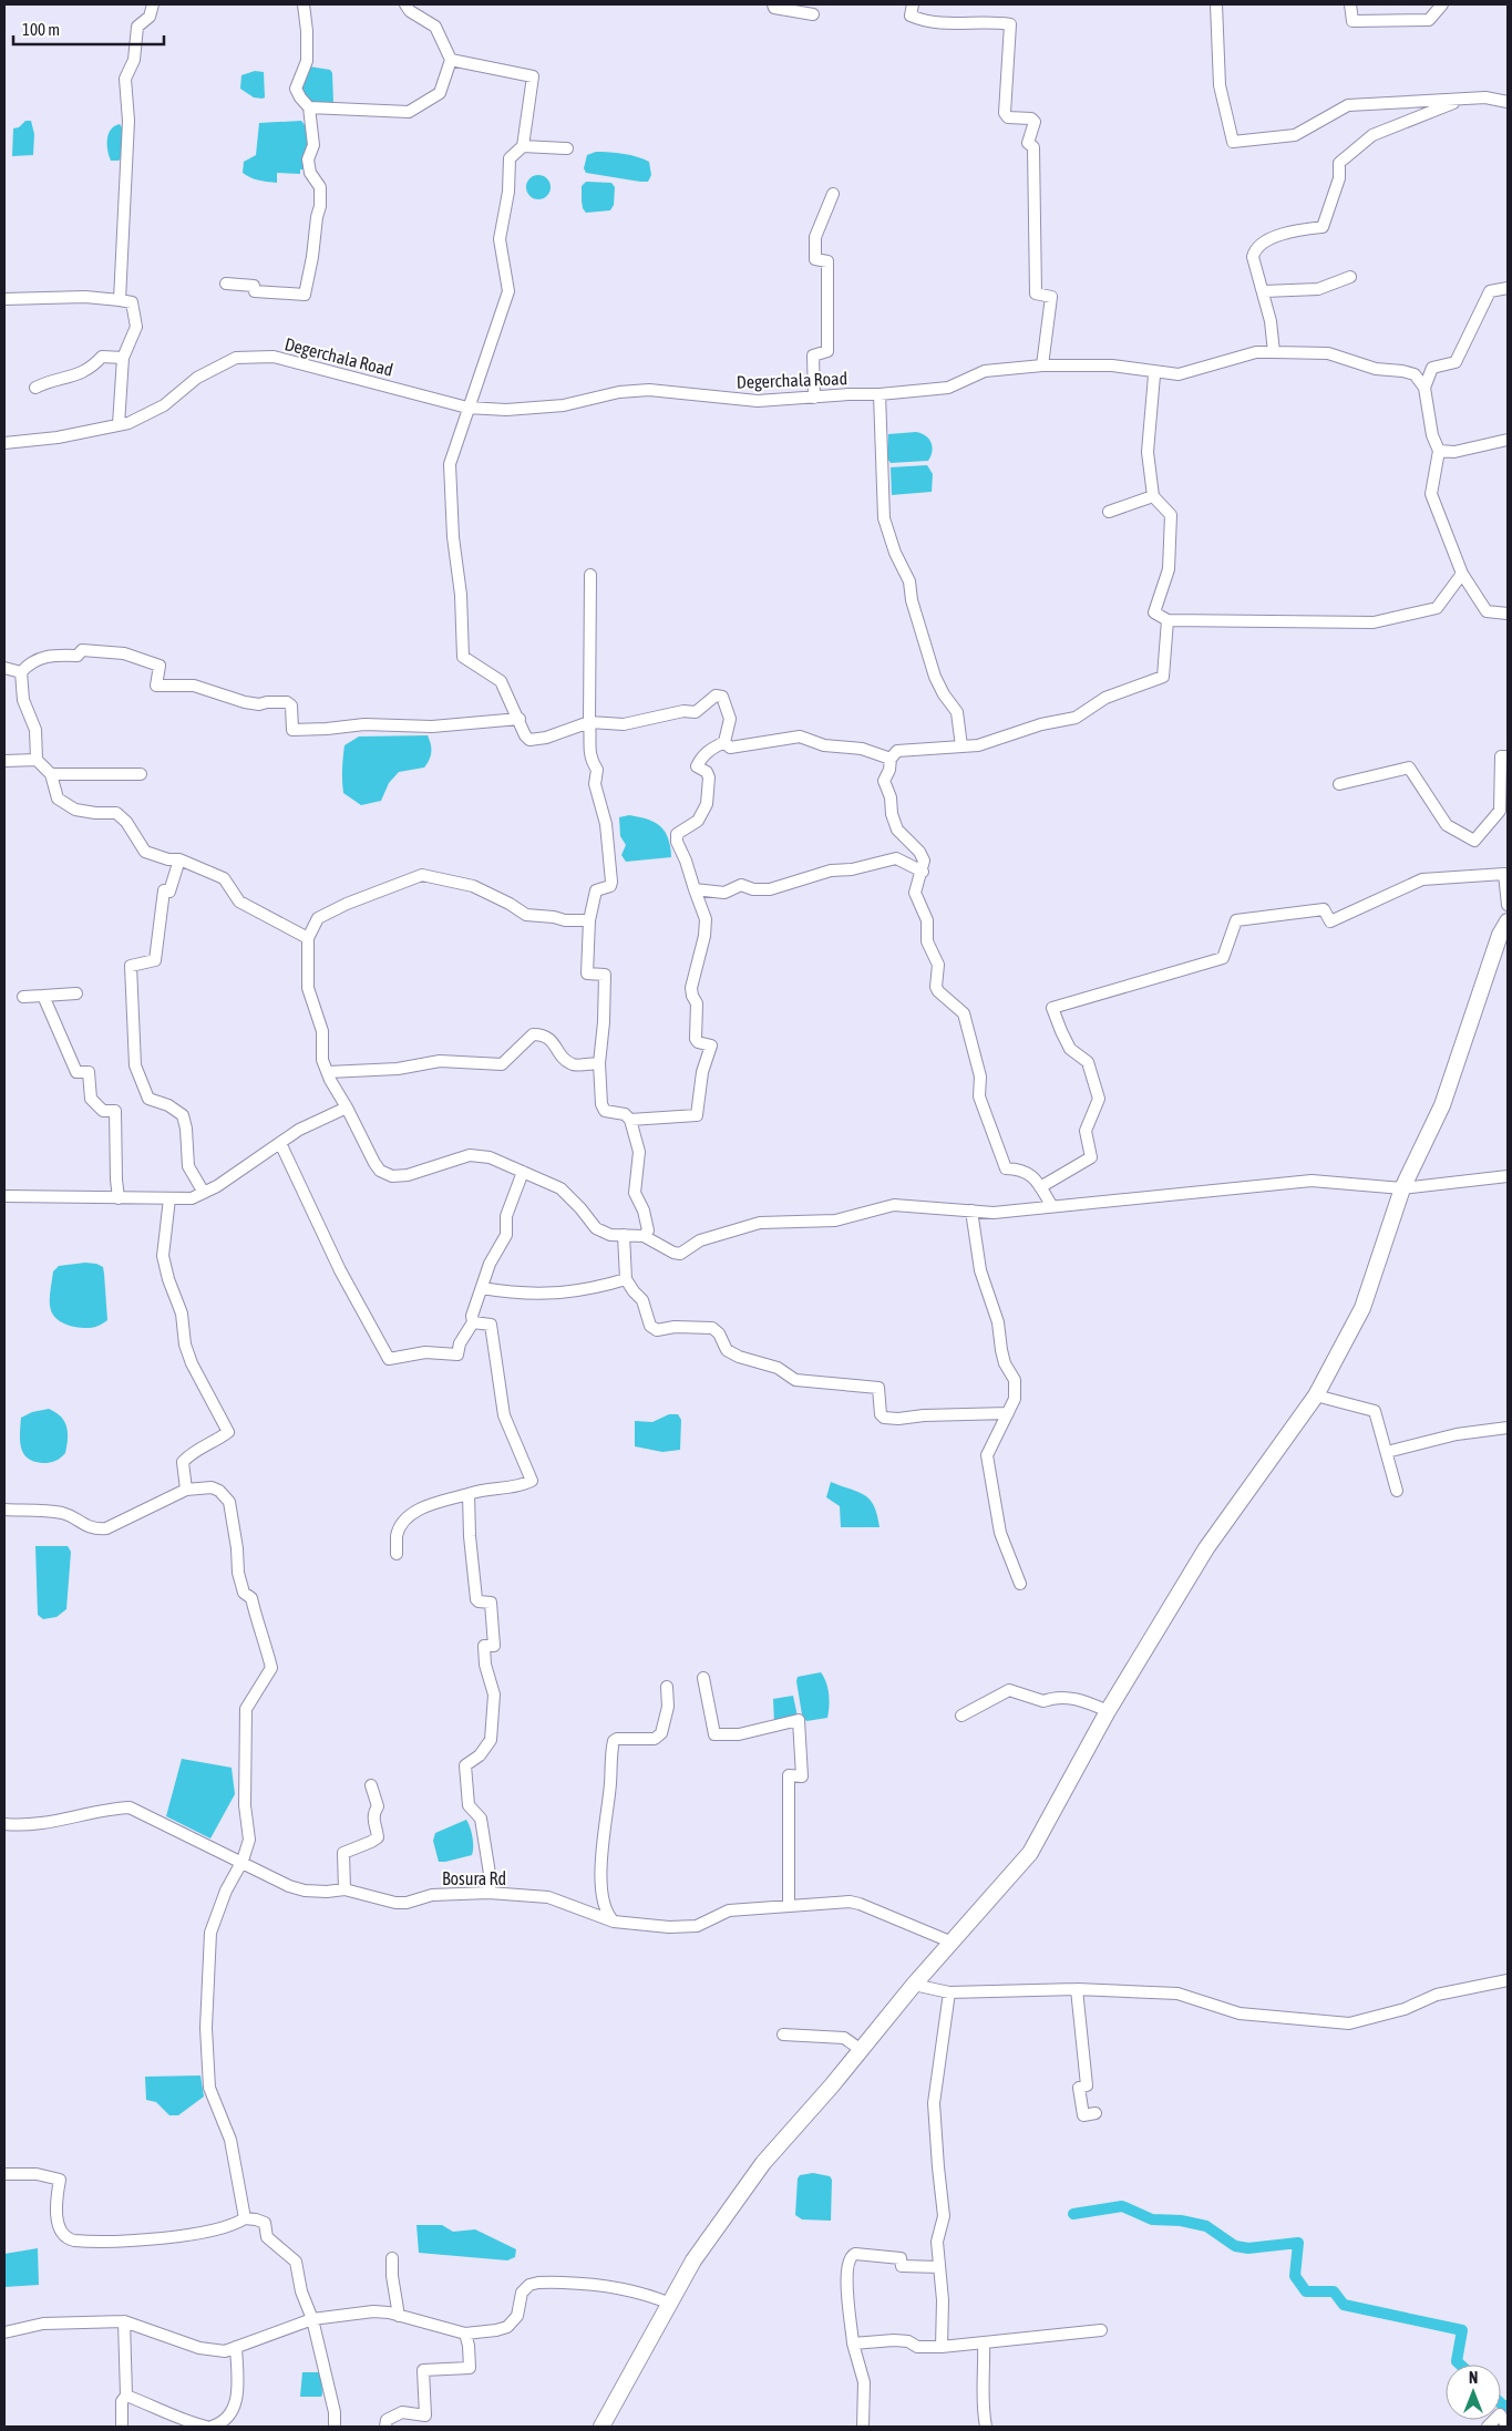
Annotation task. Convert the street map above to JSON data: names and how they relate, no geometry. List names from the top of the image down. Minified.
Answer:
{"streets":{"street":["Degerchala Road","Bosura Rd"]},"scale_bar":"100 m","north":"top"}
